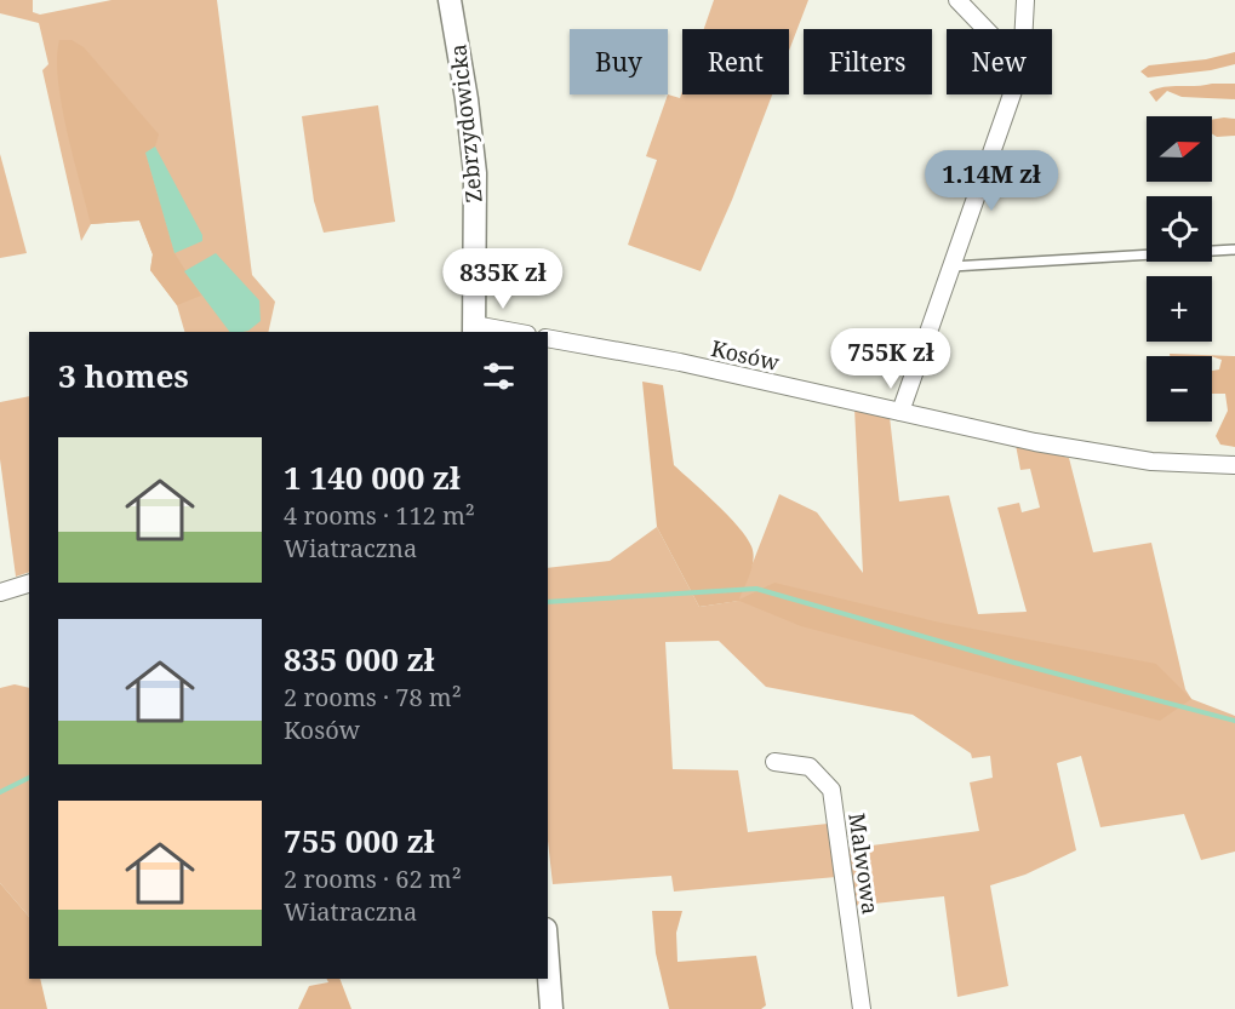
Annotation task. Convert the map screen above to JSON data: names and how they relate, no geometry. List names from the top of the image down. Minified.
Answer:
{"streets":{"street":["Zebrzydowicka","Kosów","Malwowa"]},"north":"right","page":{"chip":["Buy","Rent","Filters","New"],"map_buttons":["+","−"],"price":["1.14M zł","835K zł","755K zł"],"heading":"3 homes","list":[{"name":"1 140 000 zł","note":"4 rooms · 112 m² · Wiatraczna"},{"name":"835 000 zł","note":"2 rooms · 78 m² · Kosów"},{"name":"755 000 zł","note":"2 rooms · 62 m² · Wiatraczna"}]}}
